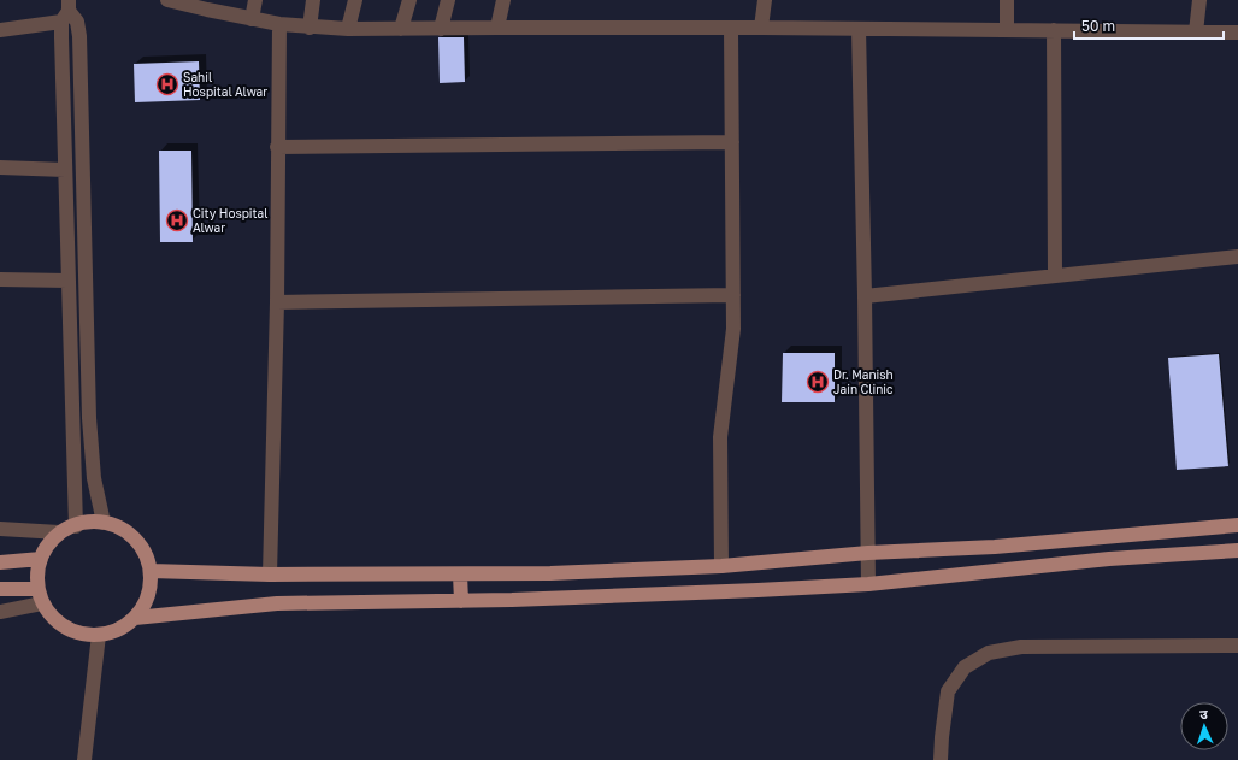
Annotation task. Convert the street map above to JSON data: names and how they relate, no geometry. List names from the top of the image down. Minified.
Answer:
{"places":{"hospital":["Sahil Hospital Alwar","City Hospital Alwar","Dr. Manish Jain Clinic"]},"scale_bar":"50 m","north":"top"}
